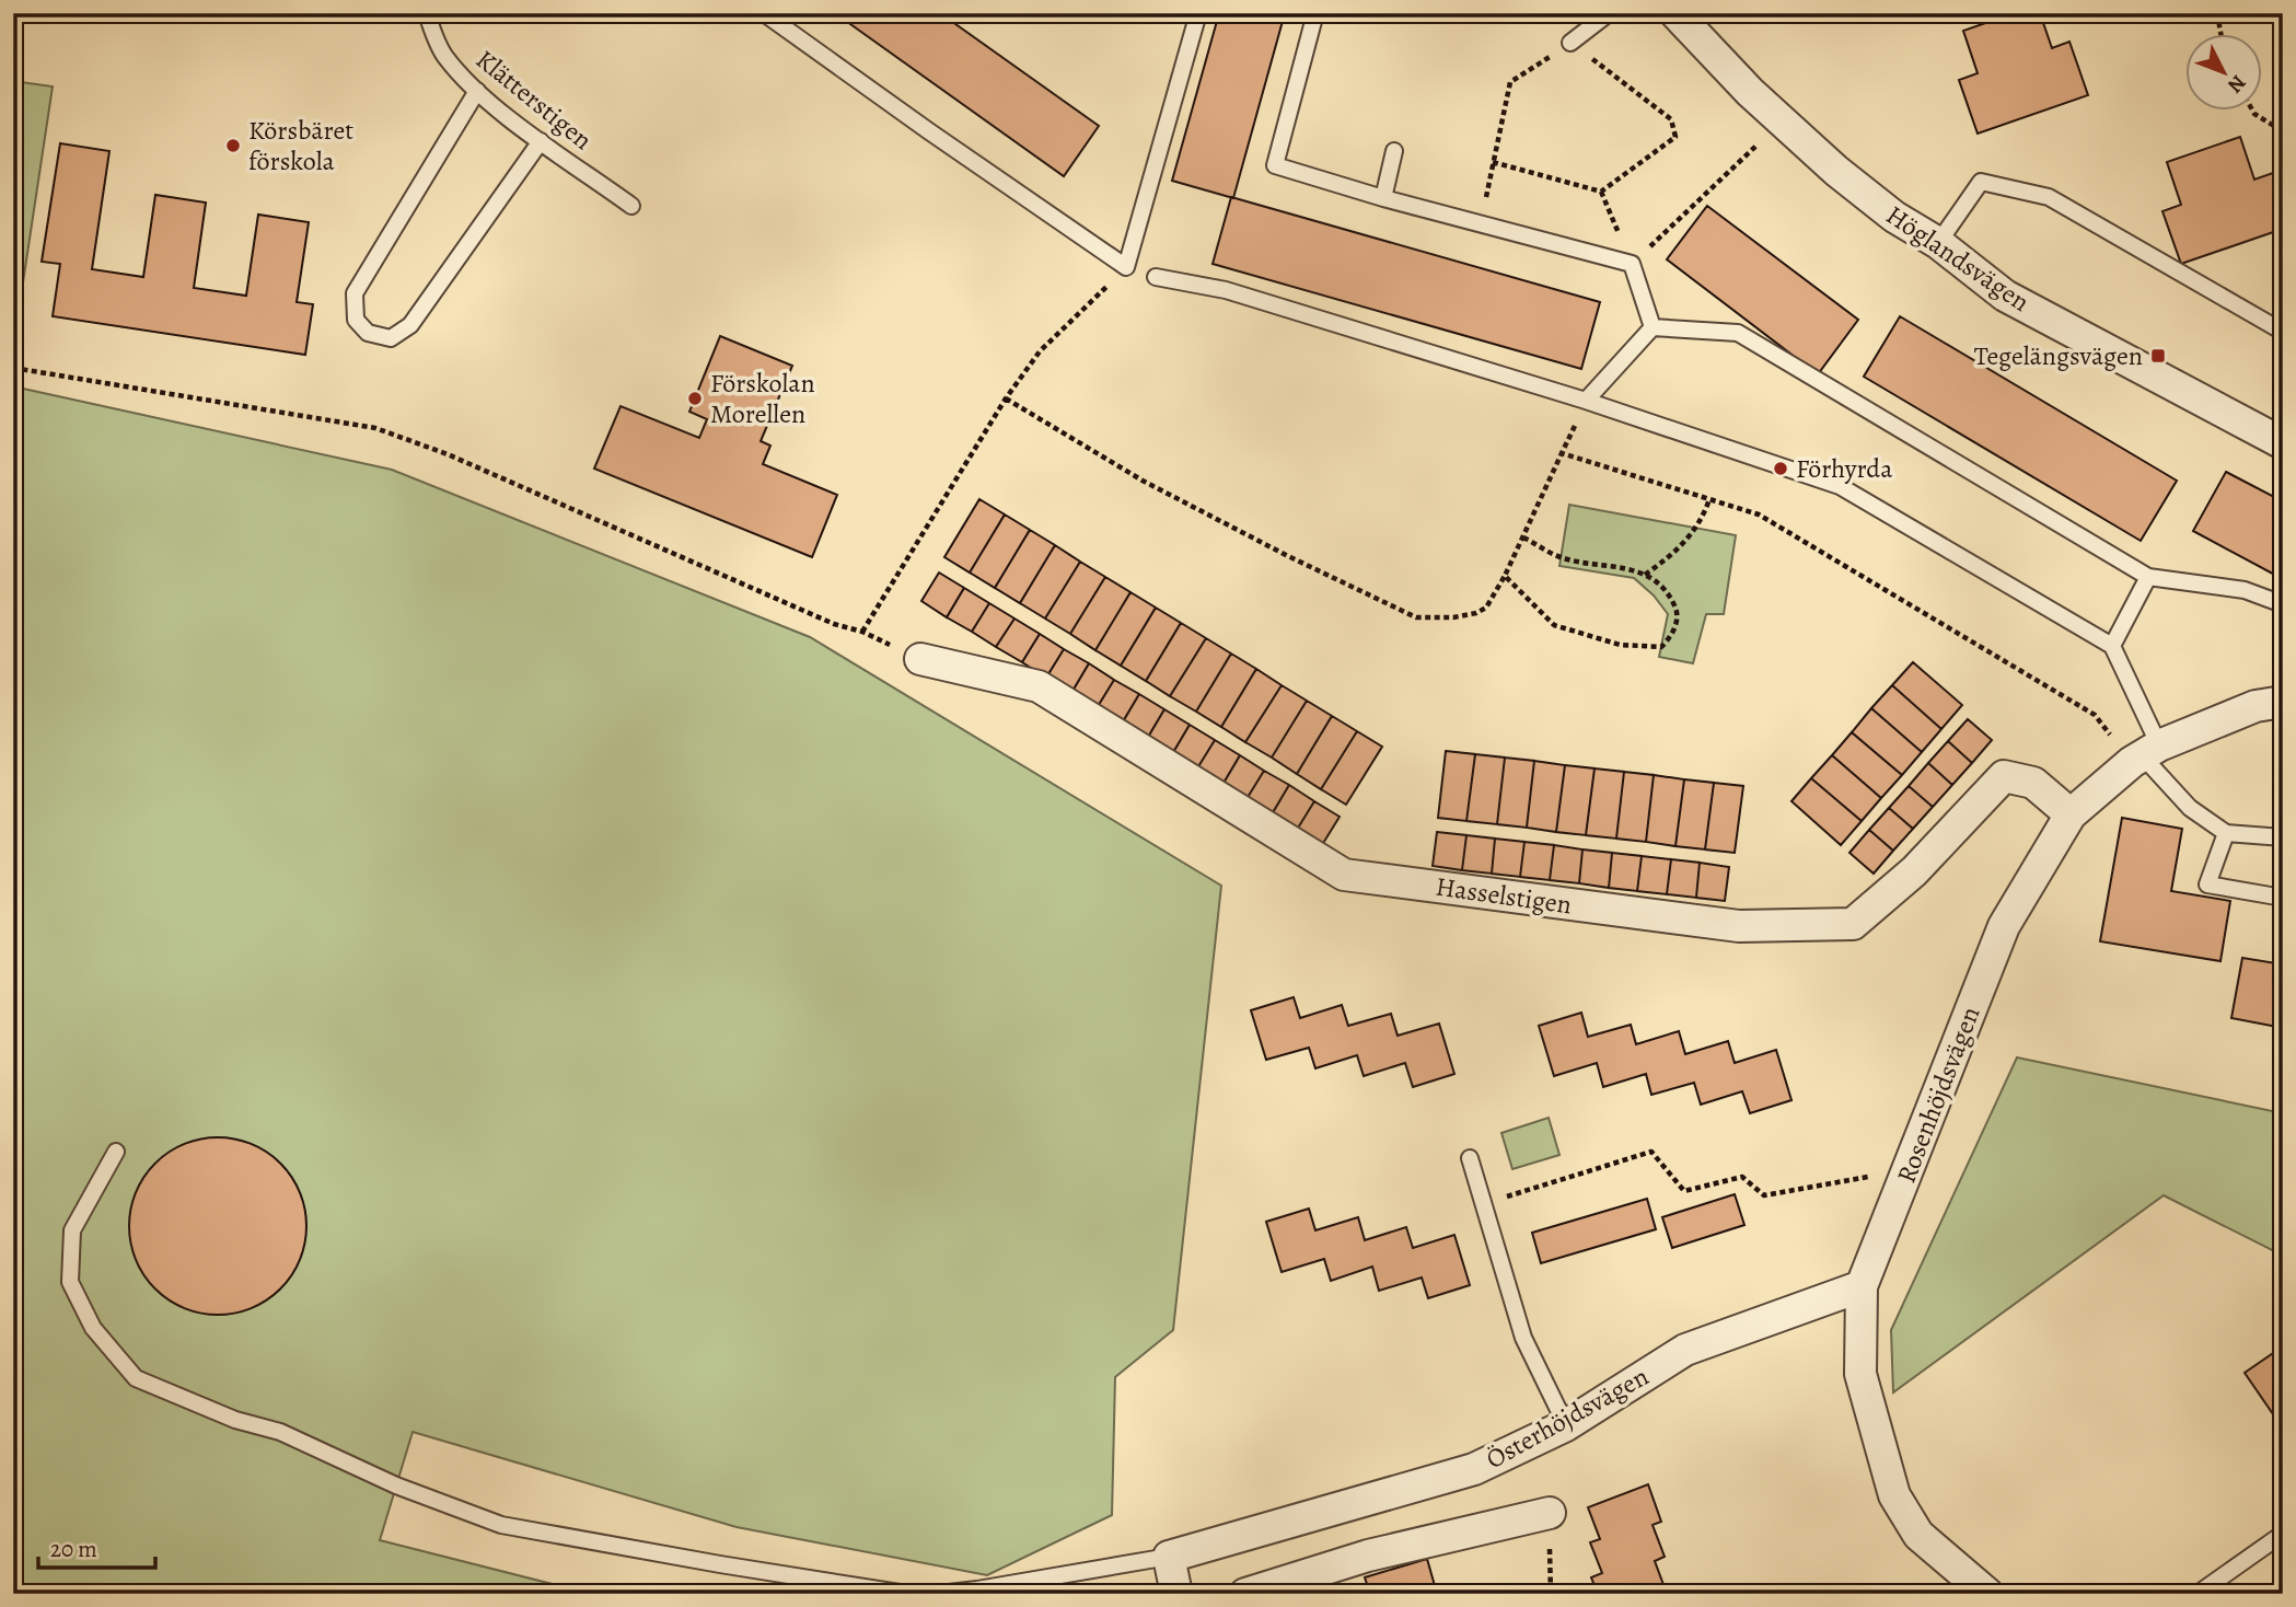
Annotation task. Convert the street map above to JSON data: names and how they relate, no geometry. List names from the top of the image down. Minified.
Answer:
{"streets":{"street":["Höglandsvägen","Hasselstigen","Rosenhöjdsvägen","Österhöjdsvägen"],"lane":["Klätterstigen"]},"crossings":[["Hasselstigen","Rosenhöjdsvägen"],["Rosenhöjdsvägen","Österhöjdsvägen"]],"places":{"other":["Körsbäret förskola","Förskolan Morellen","Förhyrda"],"transit":["Tegelängsvägen"]},"scale_bar":"20 m","north":"bottom right"}
